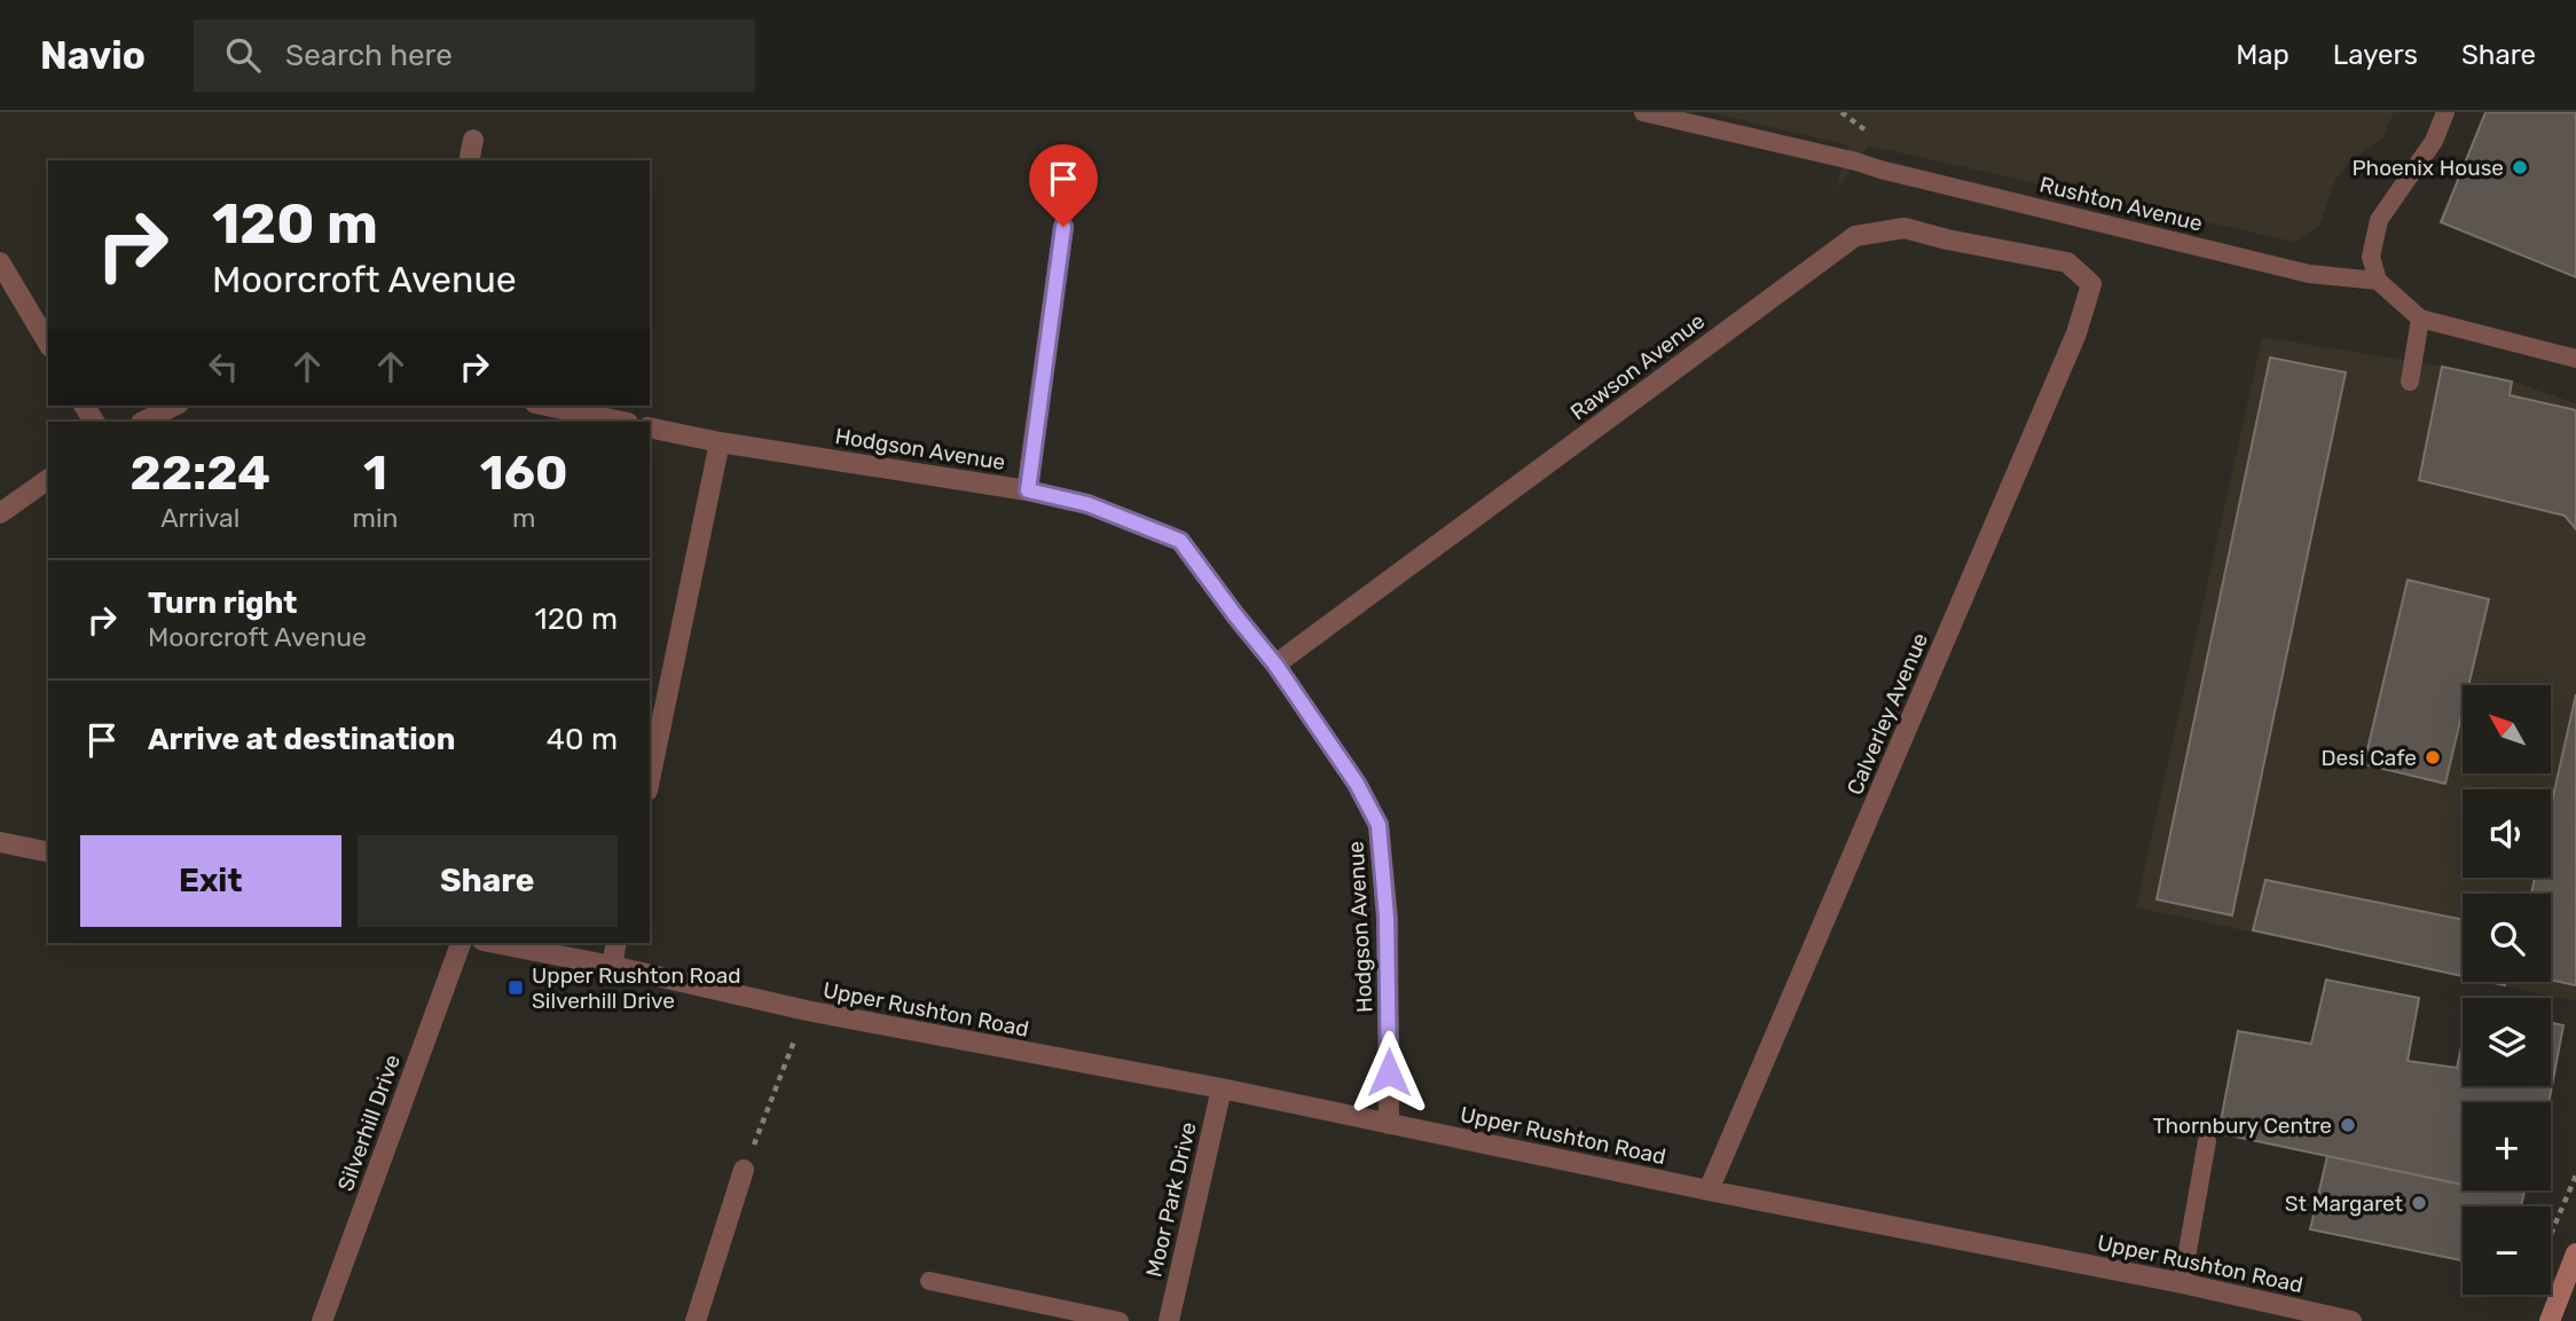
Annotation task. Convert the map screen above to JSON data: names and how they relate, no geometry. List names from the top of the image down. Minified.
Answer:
{"streets":{"street":["Rawson Avenue","Hodgson Avenue","Calverley Avenue","Upper Rushton Road","Silverhill Drive","Moor Park Drive"],"lane":["Rushton Avenue"]},"crossings":[["Rawson Avenue","Hodgson Avenue"],["Rawson Avenue","Calverley Avenue"],["Hodgson Avenue","Upper Rushton Road"],["Calverley Avenue","Upper Rushton Road"],["Upper Rushton Road","Moor Park Drive"]],"places":{"other":["Phoenix House","Desi Cafe","Thornbury Centre","St Margaret"],"transit":["Upper Rushton Road Silverhill Drive"]},"north":"top left","page":{"header":"Navio","search":"Search here","nav":["Map","Layers","Share"],"turn":["120 m","Moorcroft Avenue"],"eta":["22:24","Arrival","1","min","160","m"],"list":[{"name":"Turn right","note":"Moorcroft Avenue","value":"120 m"},{"name":"Arrive at destination","value":"40 m"}],"map_buttons":["+","−"],"buttons":["Exit","Share"]}}
